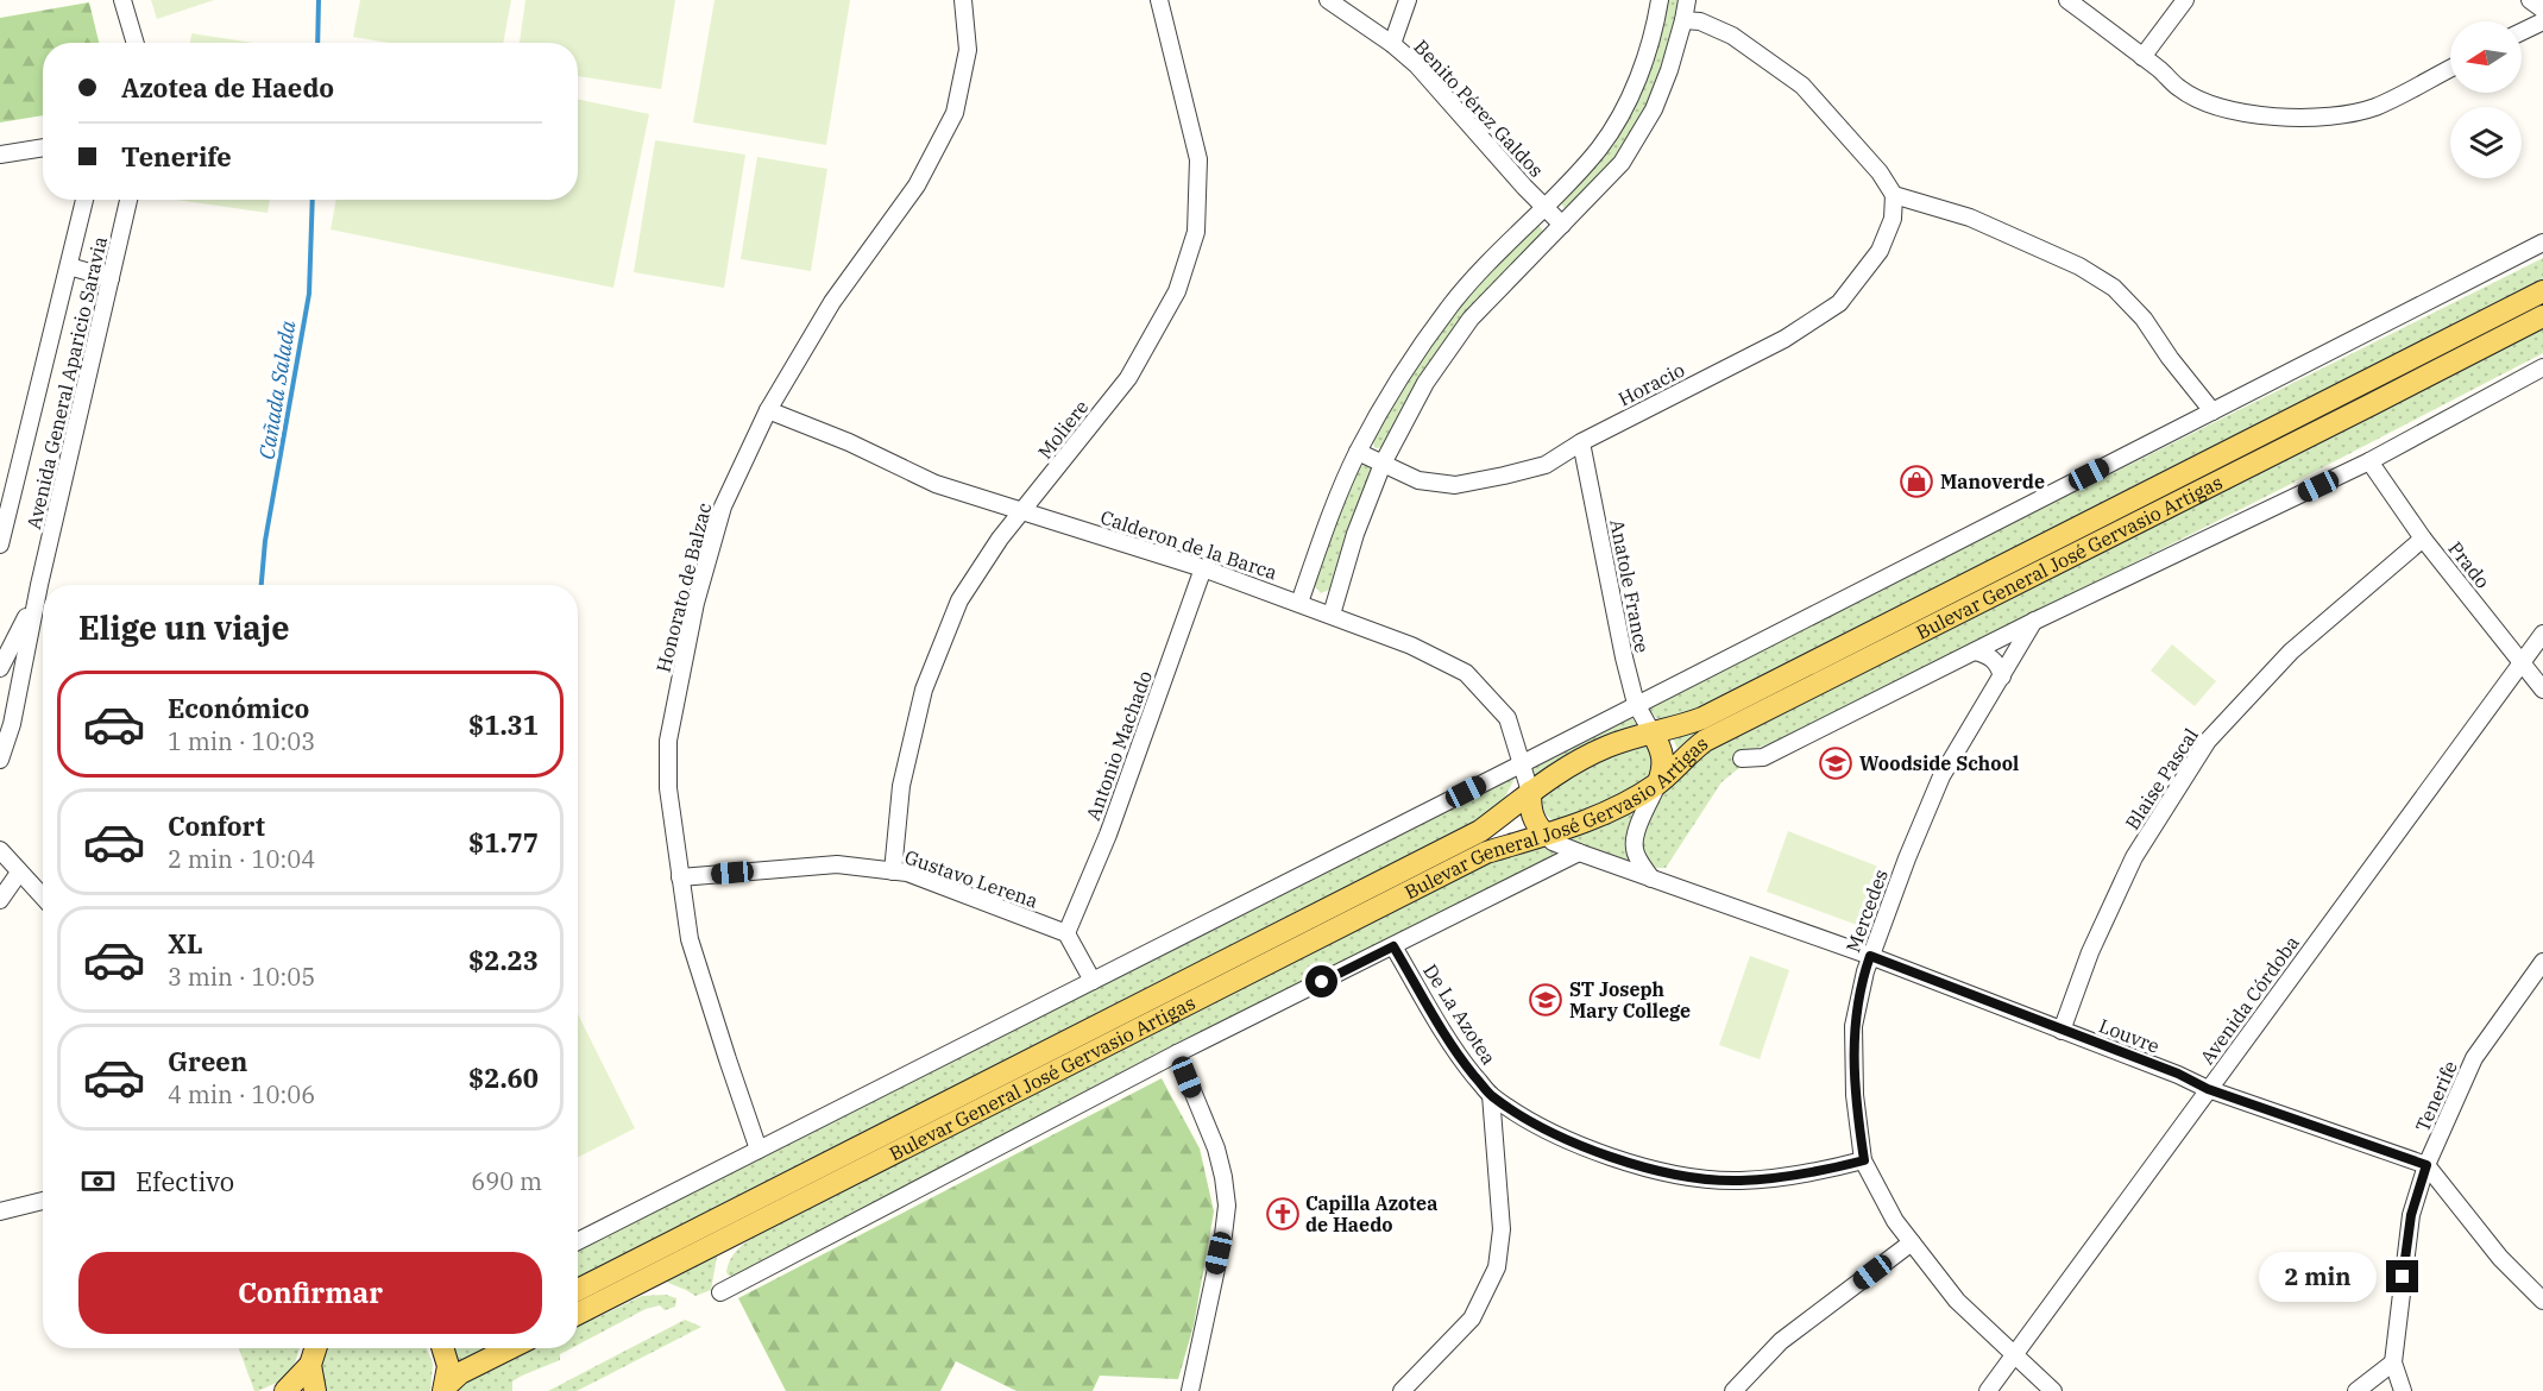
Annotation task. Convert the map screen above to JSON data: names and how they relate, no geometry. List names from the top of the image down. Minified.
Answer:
{"streets":{"main road":["Bulevar General José Gervasio Artigas"],"street":["Benito Pérez Galdos","Avenida General Aparicio Saravia","Horacio","Moliere","Calderon de la Barca","Prado","Anatole France","Honorato de Balzac","Antonio Machado","Blaise Pascal","Gustavo Lerena","Mercedes","Avenida Córdoba","De La Azotea","Louvre","Tenerife"]},"crossings":[["Horacio","Anatole France"],["Moliere","Calderon de la Barca"],["Moliere","Gustavo Lerena"],["Calderon de la Barca","Bulevar General José Gervasio Artigas"],["Calderon de la Barca","Honorato de Balzac"],["Calderon de la Barca","Antonio Machado"],["Bulevar General José Gervasio Artigas","Prado"],["Bulevar General José Gervasio Artigas","Anatole France"],["Bulevar General José Gervasio Artigas","Mercedes"],["Bulevar General José Gervasio Artigas","De La Azotea"],["Bulevar General José Gervasio Artigas","Louvre"],["Prado","Blaise Pascal"],["Prado","Avenida Córdoba"],["Honorato de Balzac","Gustavo Lerena"],["Antonio Machado","Gustavo Lerena"],["Blaise Pascal","Louvre"],["Mercedes","Avenida Córdoba"],["Mercedes","De La Azotea"],["Mercedes","Louvre"],["Avenida Córdoba","Louvre"],["Louvre","Tenerife"]],"water":["Cañada Salada"],"places":{"shop":["Manoverde"],"school or university":["Woodside School","ST Joseph Mary College"],"church":["Capilla Azotea de Haedo"]},"north":"left","page":{"banner":["Azotea de Haedo","Tenerife"],"heading":"Elige un viaje","list":[{"name":"Económico","note":"1 min · 10:03","value":"$1.31"},{"name":"Confort","note":"2 min · 10:04","value":"$1.77"},{"name":"XL","note":"3 min · 10:05","value":"$2.23"},{"name":"Green","note":"4 min · 10:06","value":"$2.60"}],"pay":["Efectivo","690 m"],"buttons":"Confirmar","bubble":"2 min"}}
